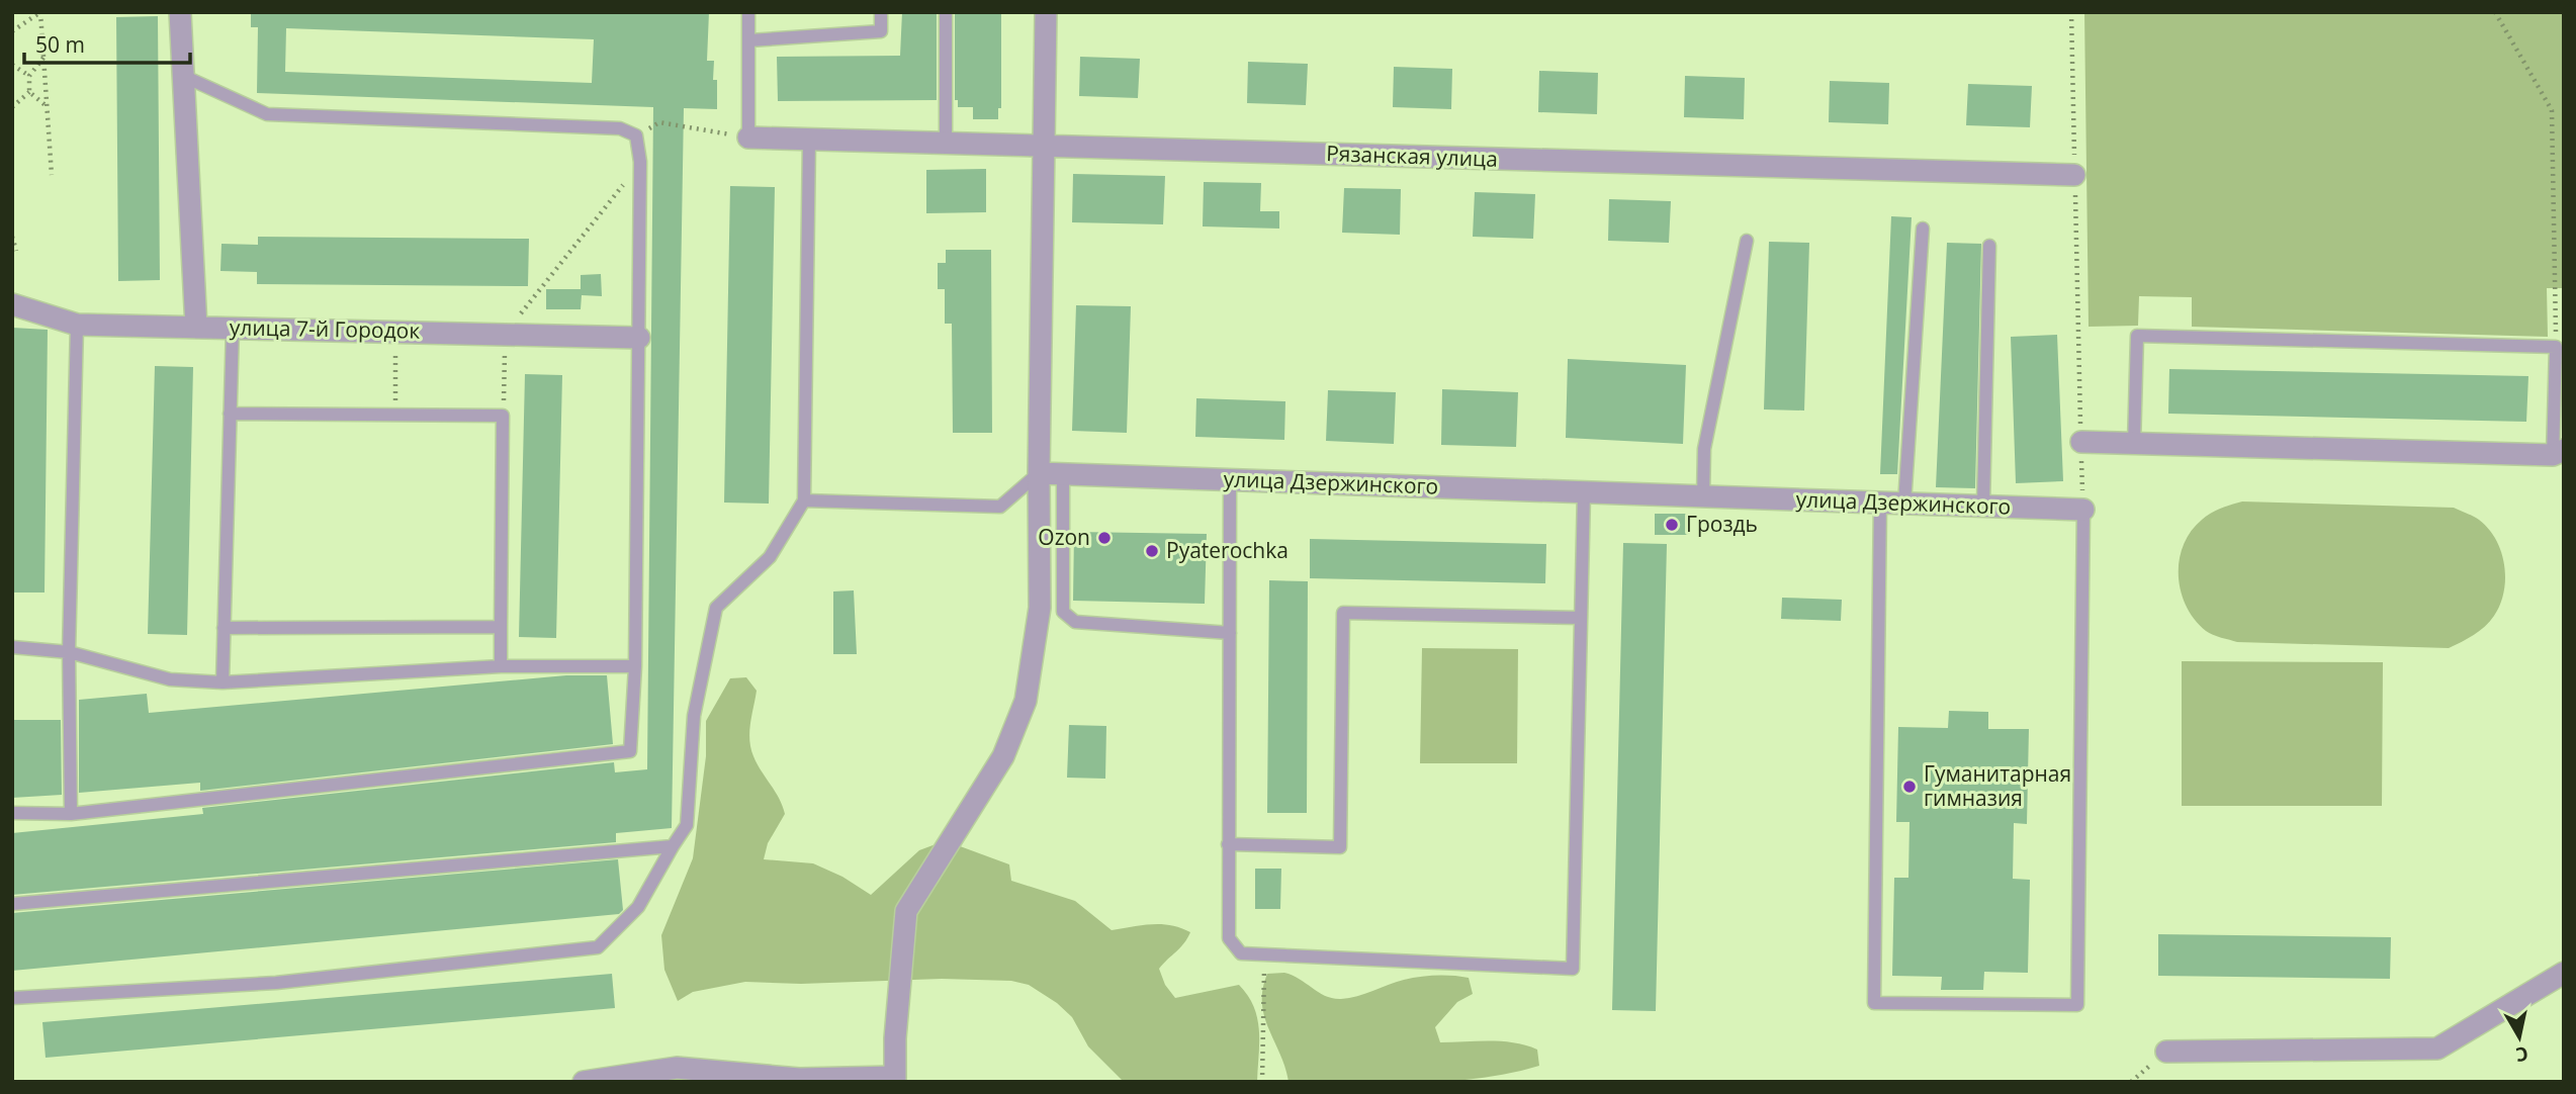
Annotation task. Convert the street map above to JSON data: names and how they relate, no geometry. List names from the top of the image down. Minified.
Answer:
{"streets":{"street":["Рязанская улица","улица 7-й Городок","улица Дзержинского"]},"places":["Гроздь","Ozon","Pyaterochka","Гуманитарная гимназия"],"scale_bar":"50 m","north":"bottom"}
